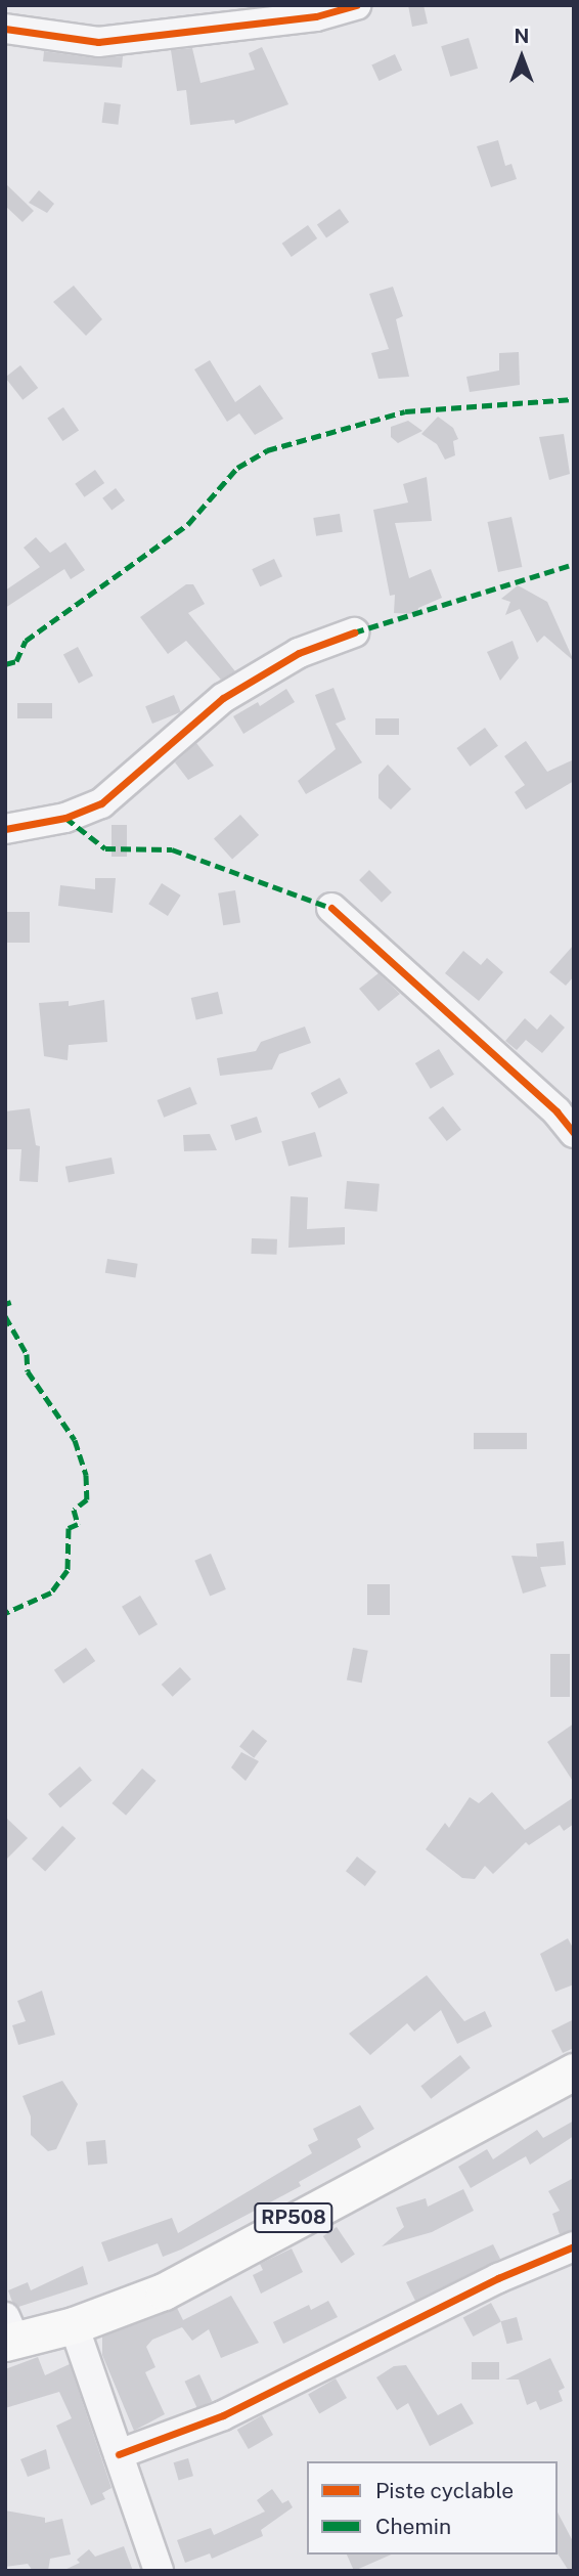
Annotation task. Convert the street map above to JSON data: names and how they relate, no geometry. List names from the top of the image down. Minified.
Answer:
{"streets":{"main road":["RP508"]},"legend":["Piste cyclable","Chemin"],"north":"top"}
